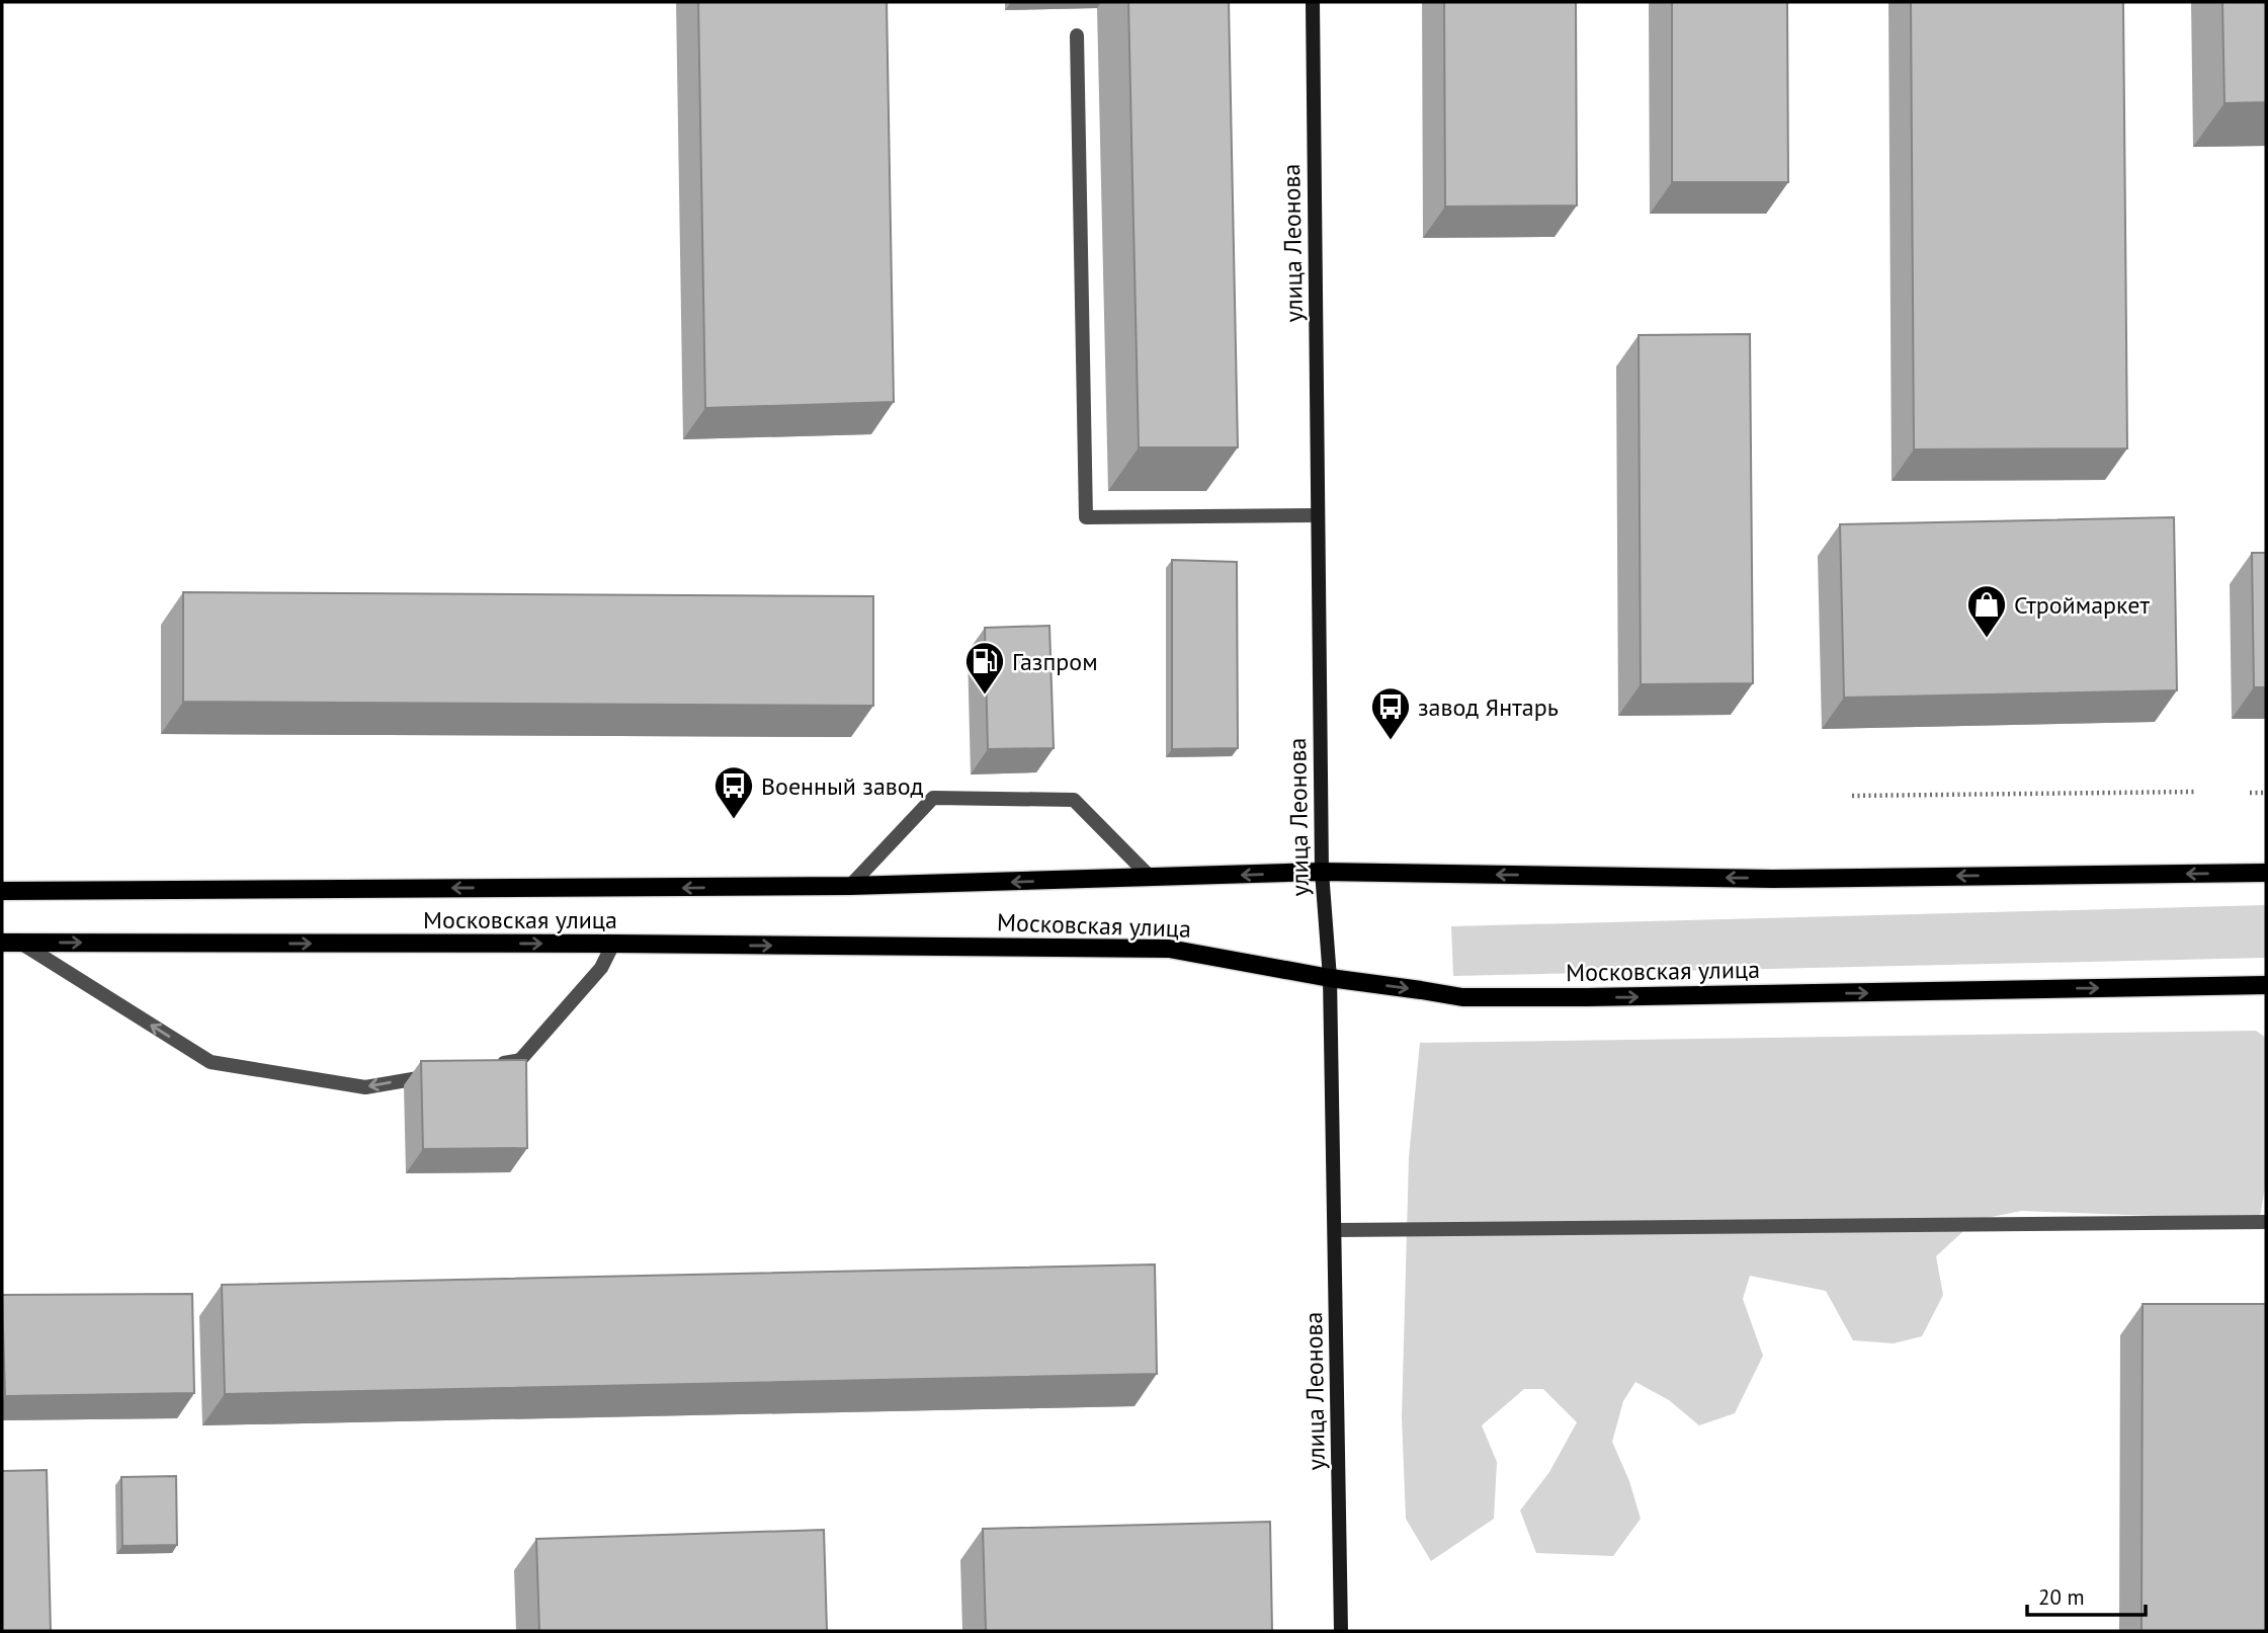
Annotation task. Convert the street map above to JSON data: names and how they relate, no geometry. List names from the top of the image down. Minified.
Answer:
{"streets":{"main road":["Московская улица"],"street":["улица Леонова"]},"crossings":[["улица Леонова","Московская улица"]],"places":{"shop":["Строймаркет"],"fuel station":["Газпром"],"bus stop":["завод Янтарь","Военный завод"]},"scale_bar":"20 m"}
